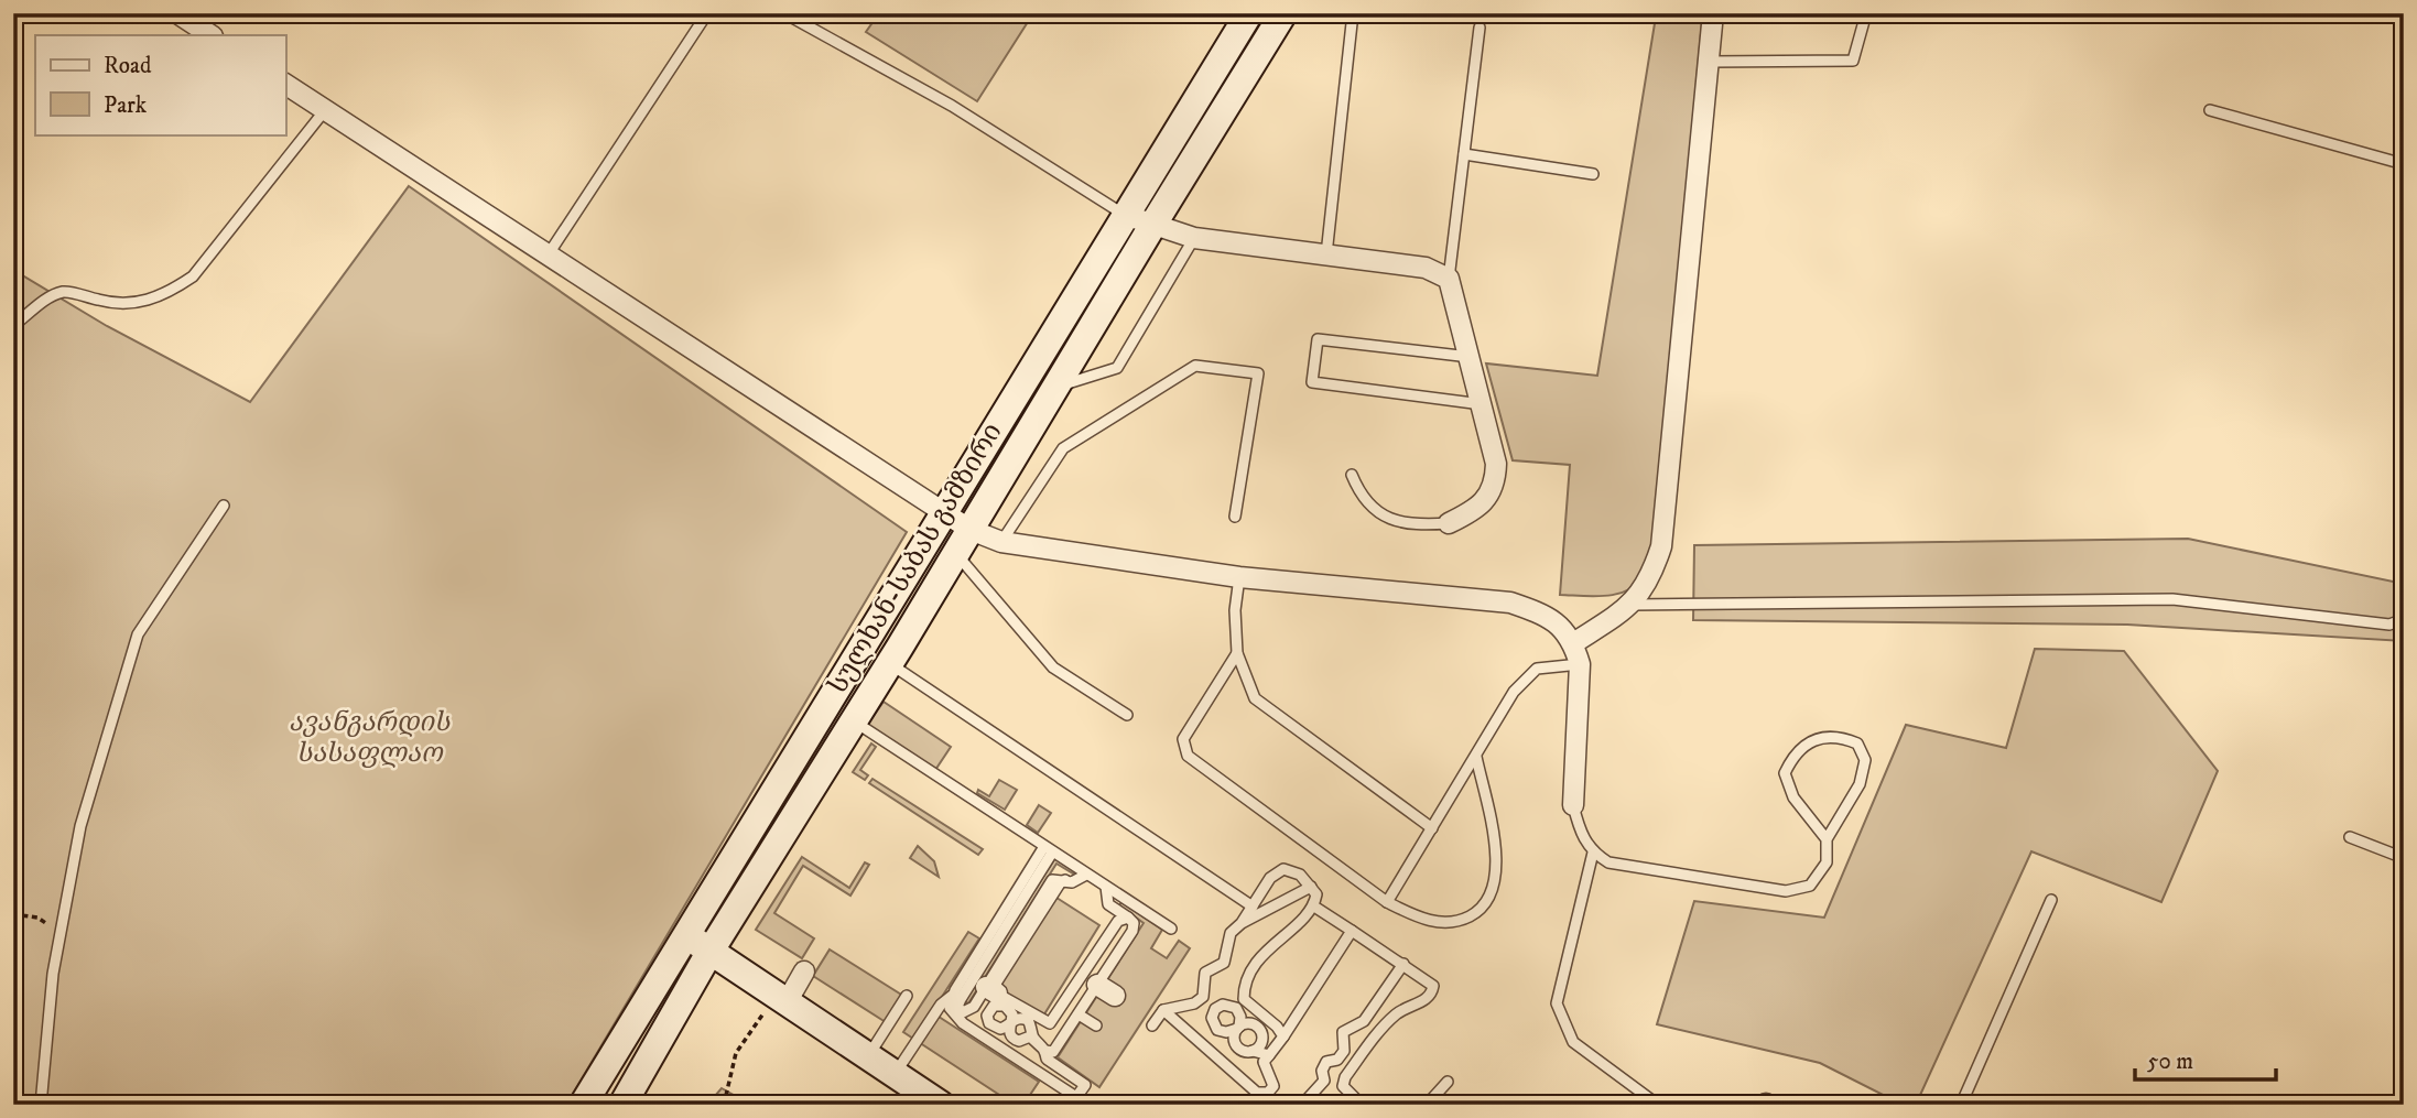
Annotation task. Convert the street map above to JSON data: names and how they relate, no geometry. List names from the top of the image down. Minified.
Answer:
{"streets":{"main road":["სულხან-საბას გამზირი"]},"parks":["ავანგარდის სასაფლაო"],"legend":["Road","Park"],"scale_bar":"50 m"}
